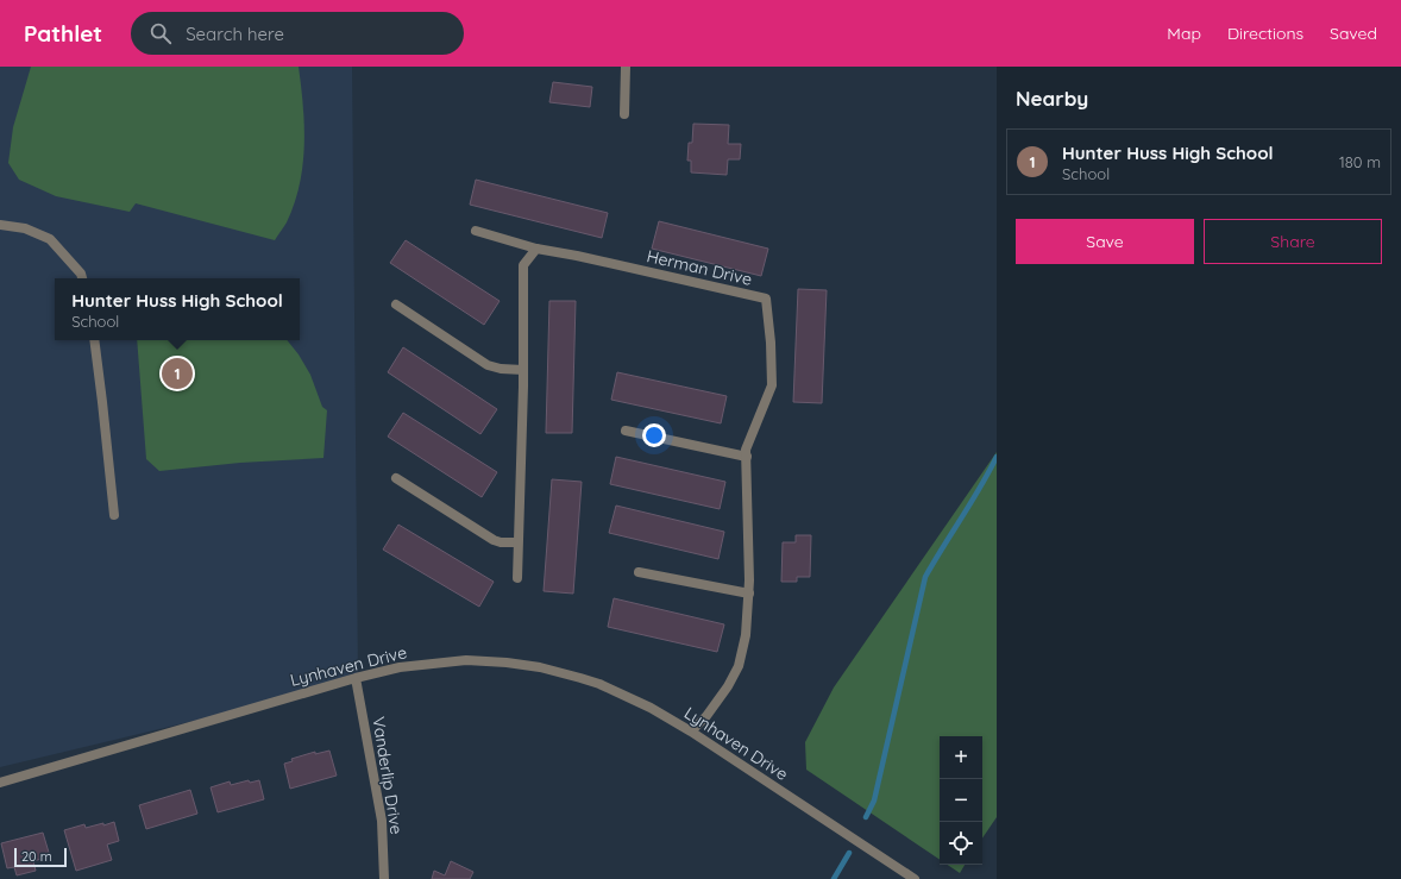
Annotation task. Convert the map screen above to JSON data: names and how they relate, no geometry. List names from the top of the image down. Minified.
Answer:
{"streets":{"street":["Herman Drive","Lynhaven Drive","Vanderlip Drive"]},"crossings":[["Herman Drive","Lynhaven Drive"],["Lynhaven Drive","Vanderlip Drive"]],"scale_bar":"20 m","page":{"header":"Pathlet","search":"Search here","nav":["Map","Directions","Saved"],"heading":"Nearby","list":[{"mark":"1","name":"Hunter Huss High School","note":"School","value":"180 m"}],"buttons":["Save","Share"],"popup":["Hunter Huss High School","School"],"pins":"1","map_buttons":["+","−"],"scale":"20 m"}}
